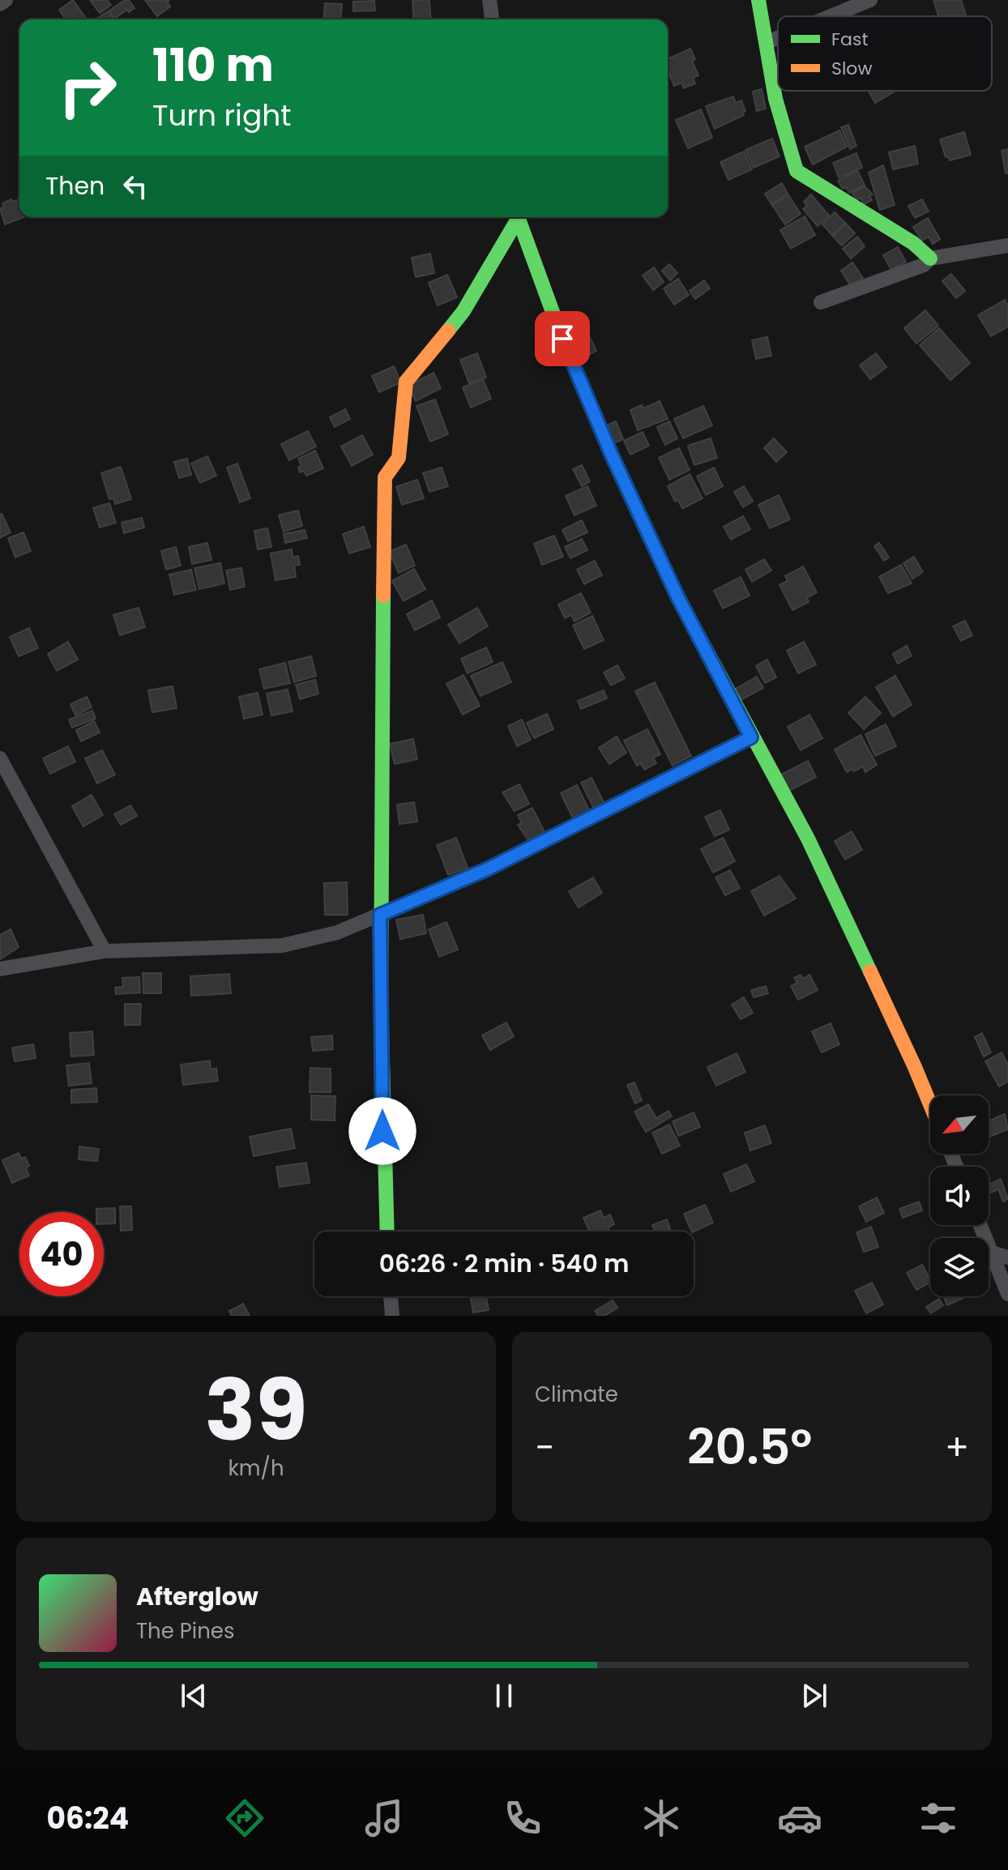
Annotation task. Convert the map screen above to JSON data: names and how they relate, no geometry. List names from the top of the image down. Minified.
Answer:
{"legend":["Fast","Slow"],"north":"bottom left","page":{"turn":["110 m","Turn right"],"then":"Then","limit":"40","trip":"06:26 · 2 min · 540 m","tile":[["39","km/h"],"Climate"],"heat":["−","20.5°","+"],"song":["Afterglow","The Pines"],"tabs":"06:24"}}
